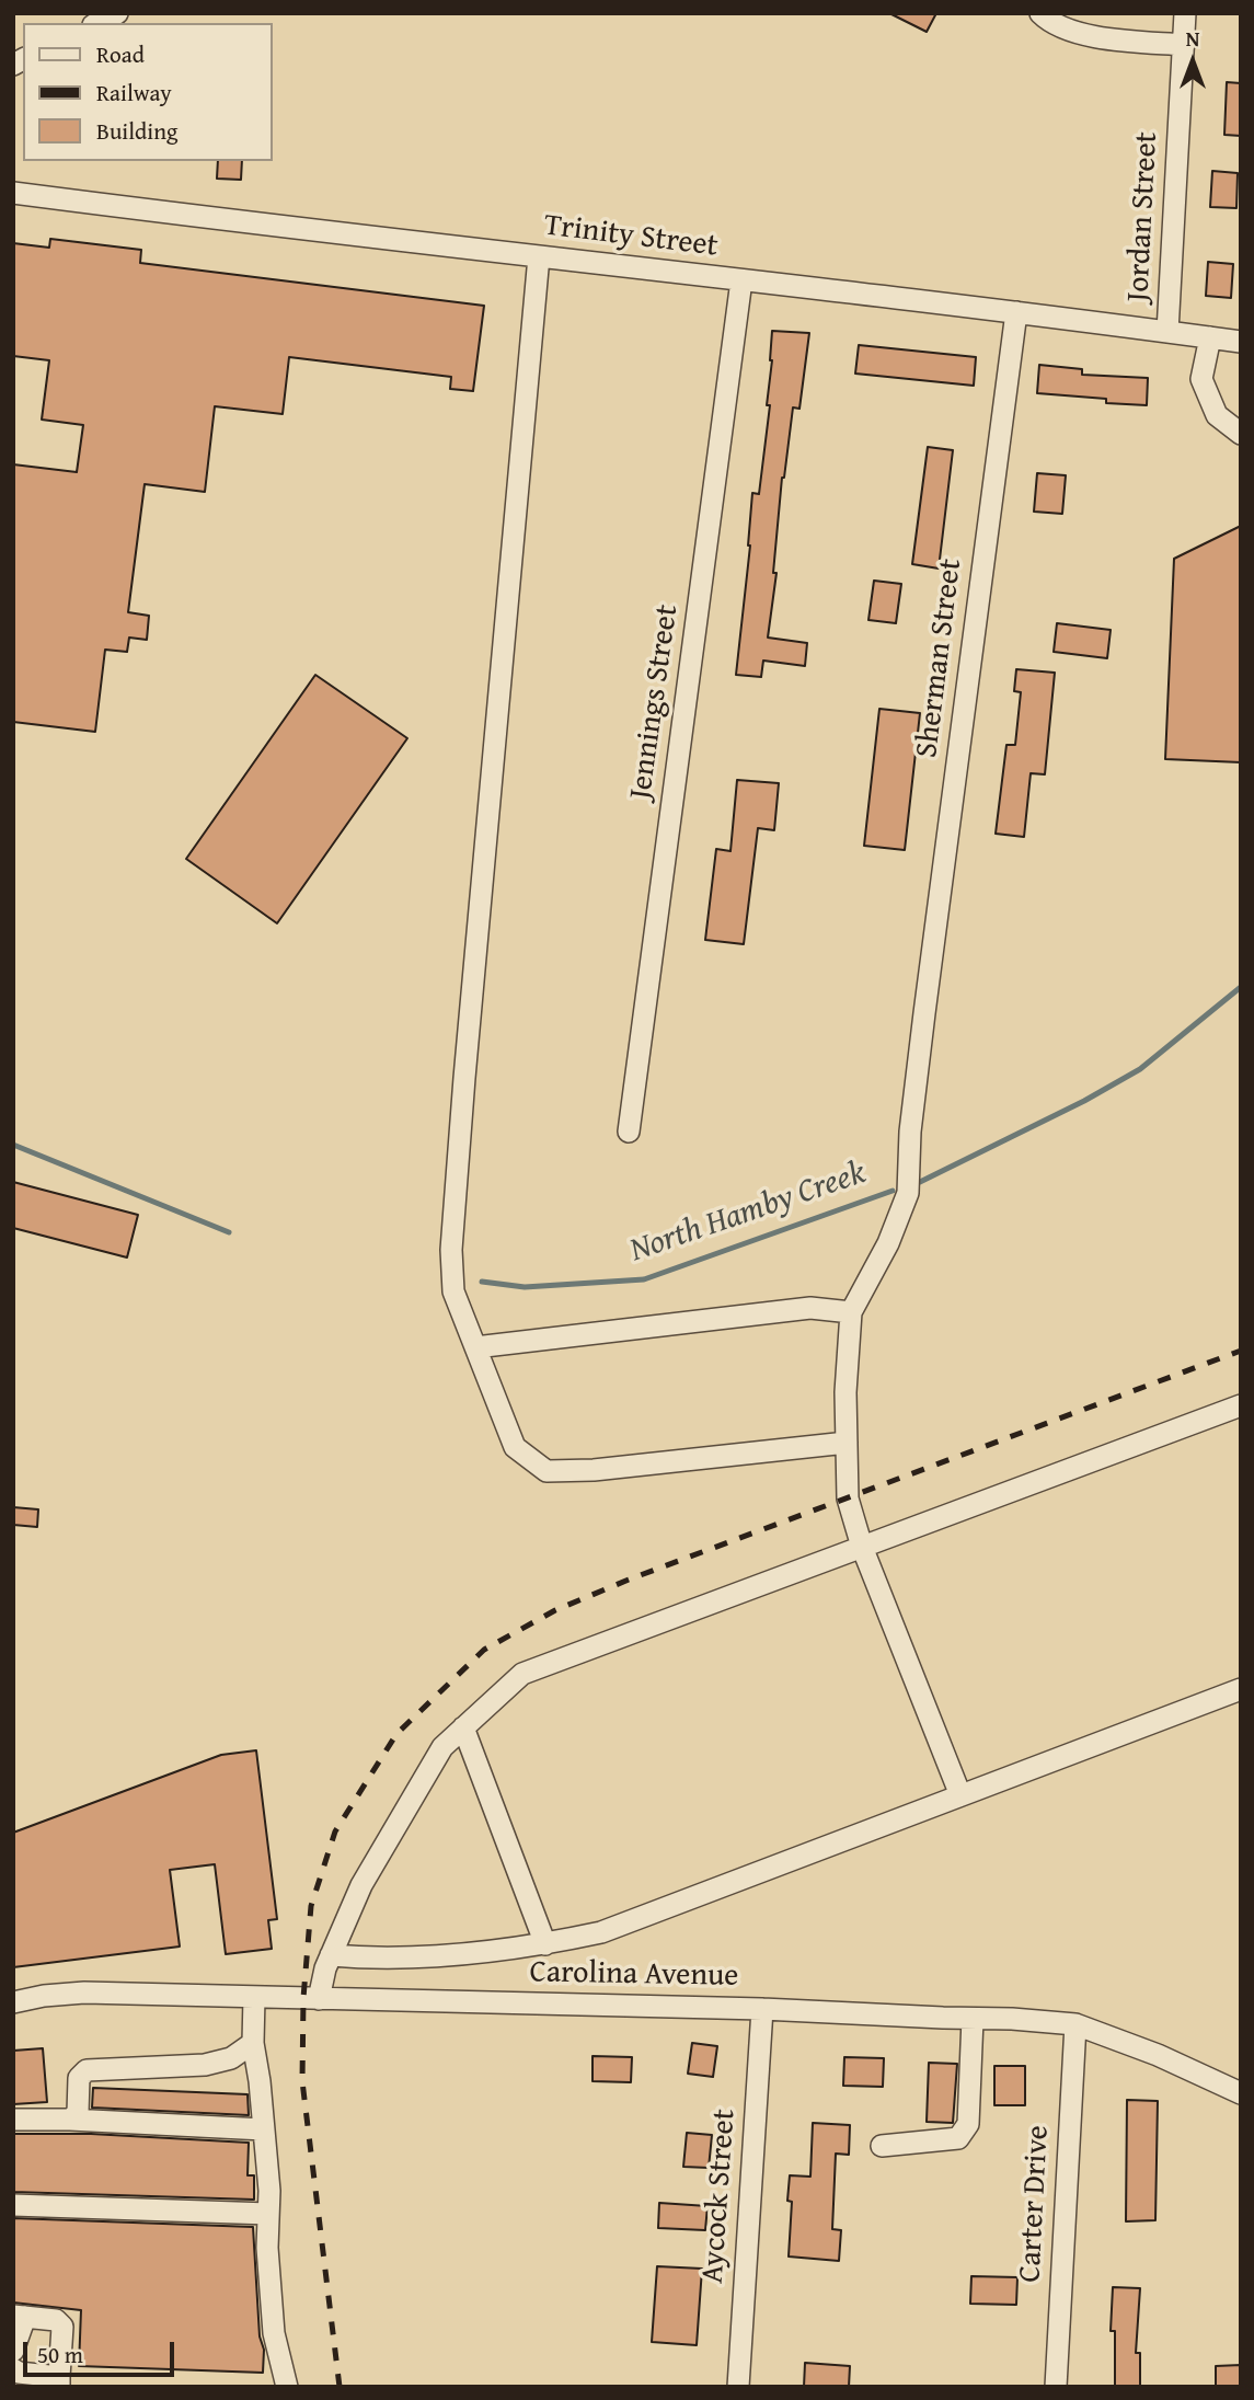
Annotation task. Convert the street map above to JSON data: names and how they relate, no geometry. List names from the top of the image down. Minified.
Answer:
{"streets":{"street":["Jordan Street","Trinity Street","Sherman Street","Jennings Street","Carolina Avenue","Aycock Street","Carter Drive"]},"crossings":[["Jordan Street","Trinity Street"],["Trinity Street","Sherman Street"],["Trinity Street","Jennings Street"],["Carolina Avenue","Aycock Street"],["Carolina Avenue","Carter Drive"]],"water":["North Hamby Creek"],"legend":["Road","Railway","Building"],"scale_bar":"50 m","north":"top"}
